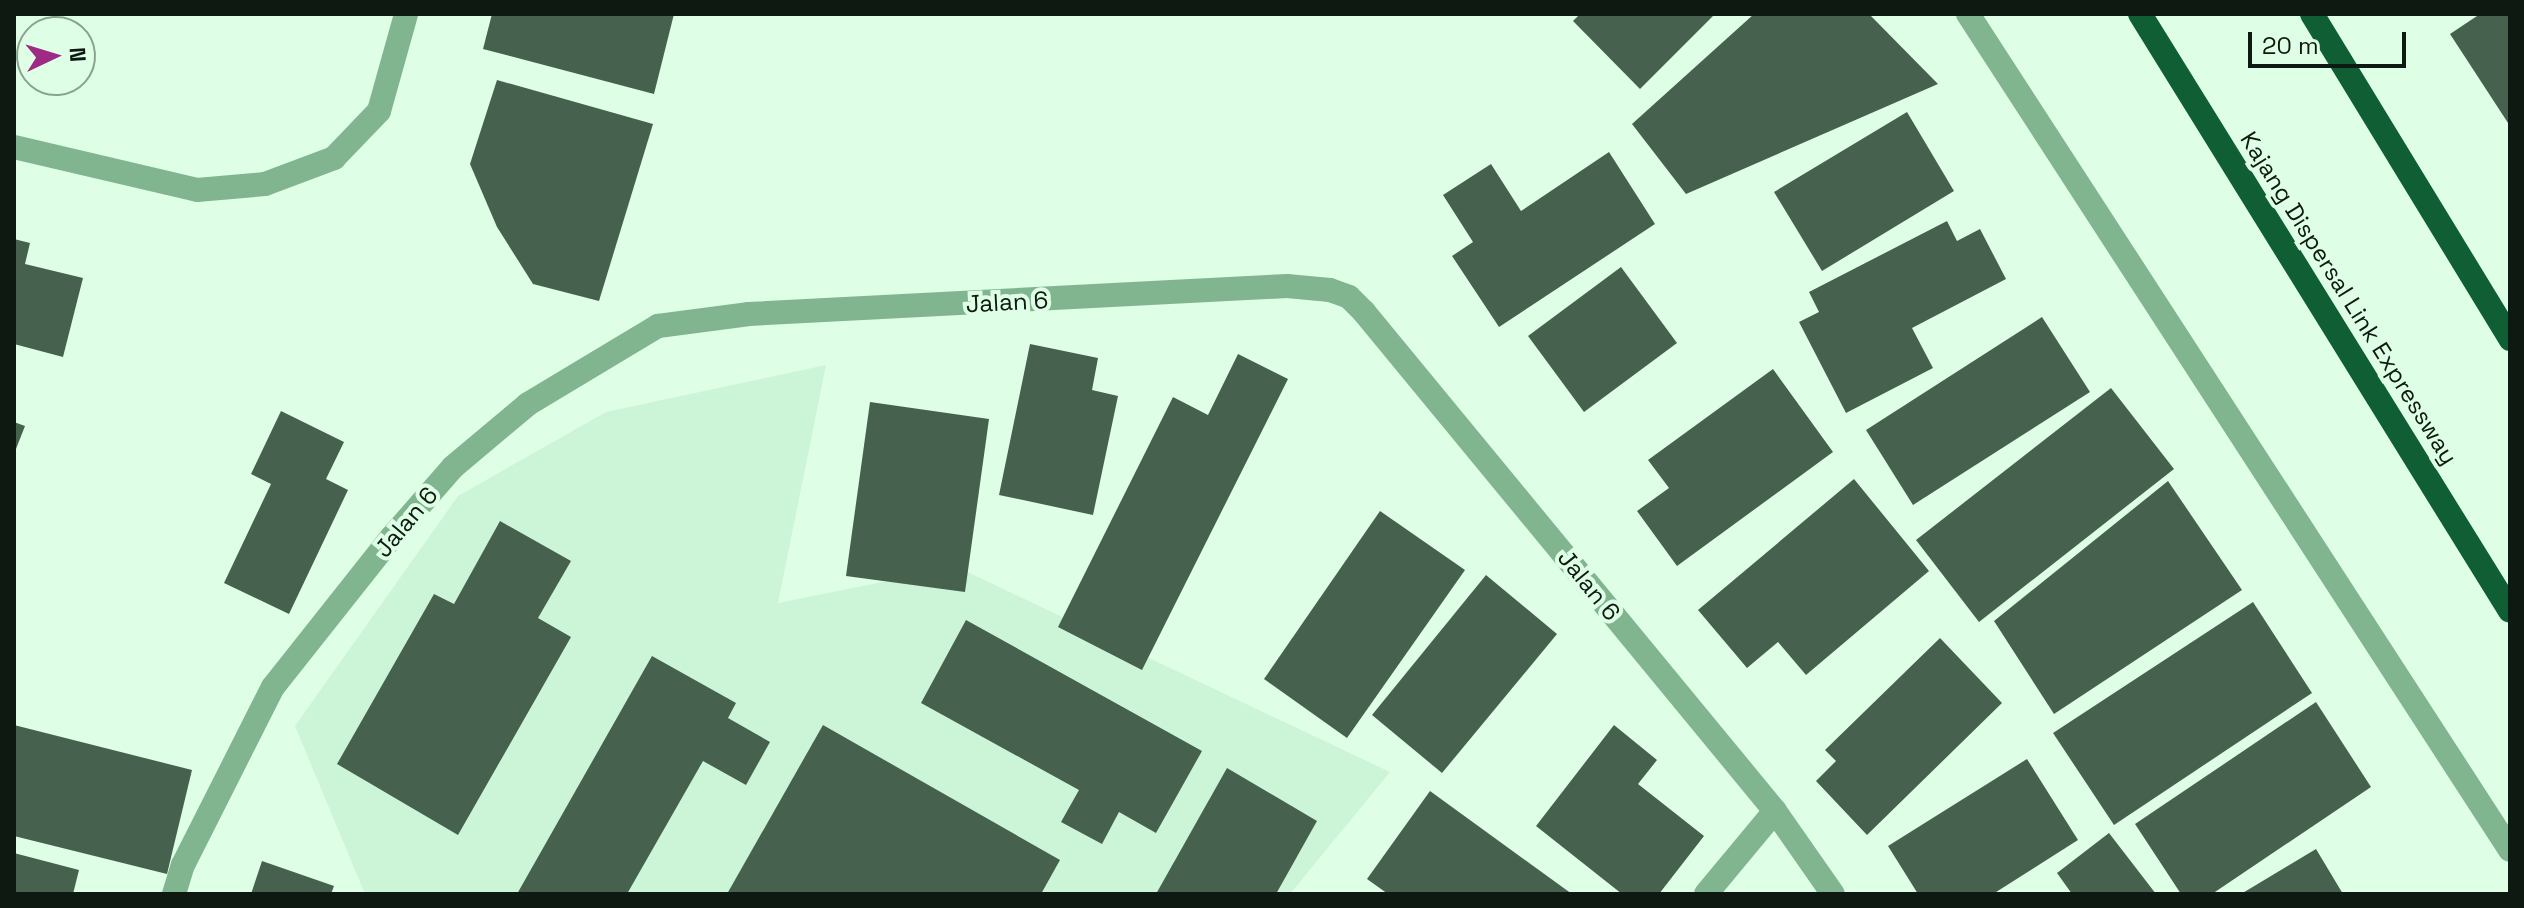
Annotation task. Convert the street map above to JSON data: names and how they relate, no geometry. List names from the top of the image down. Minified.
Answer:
{"streets":{"highway":["Kajang Dispersal Link Expressway"],"street":["Jalan 6"]},"scale_bar":"20 m","north":"right"}
